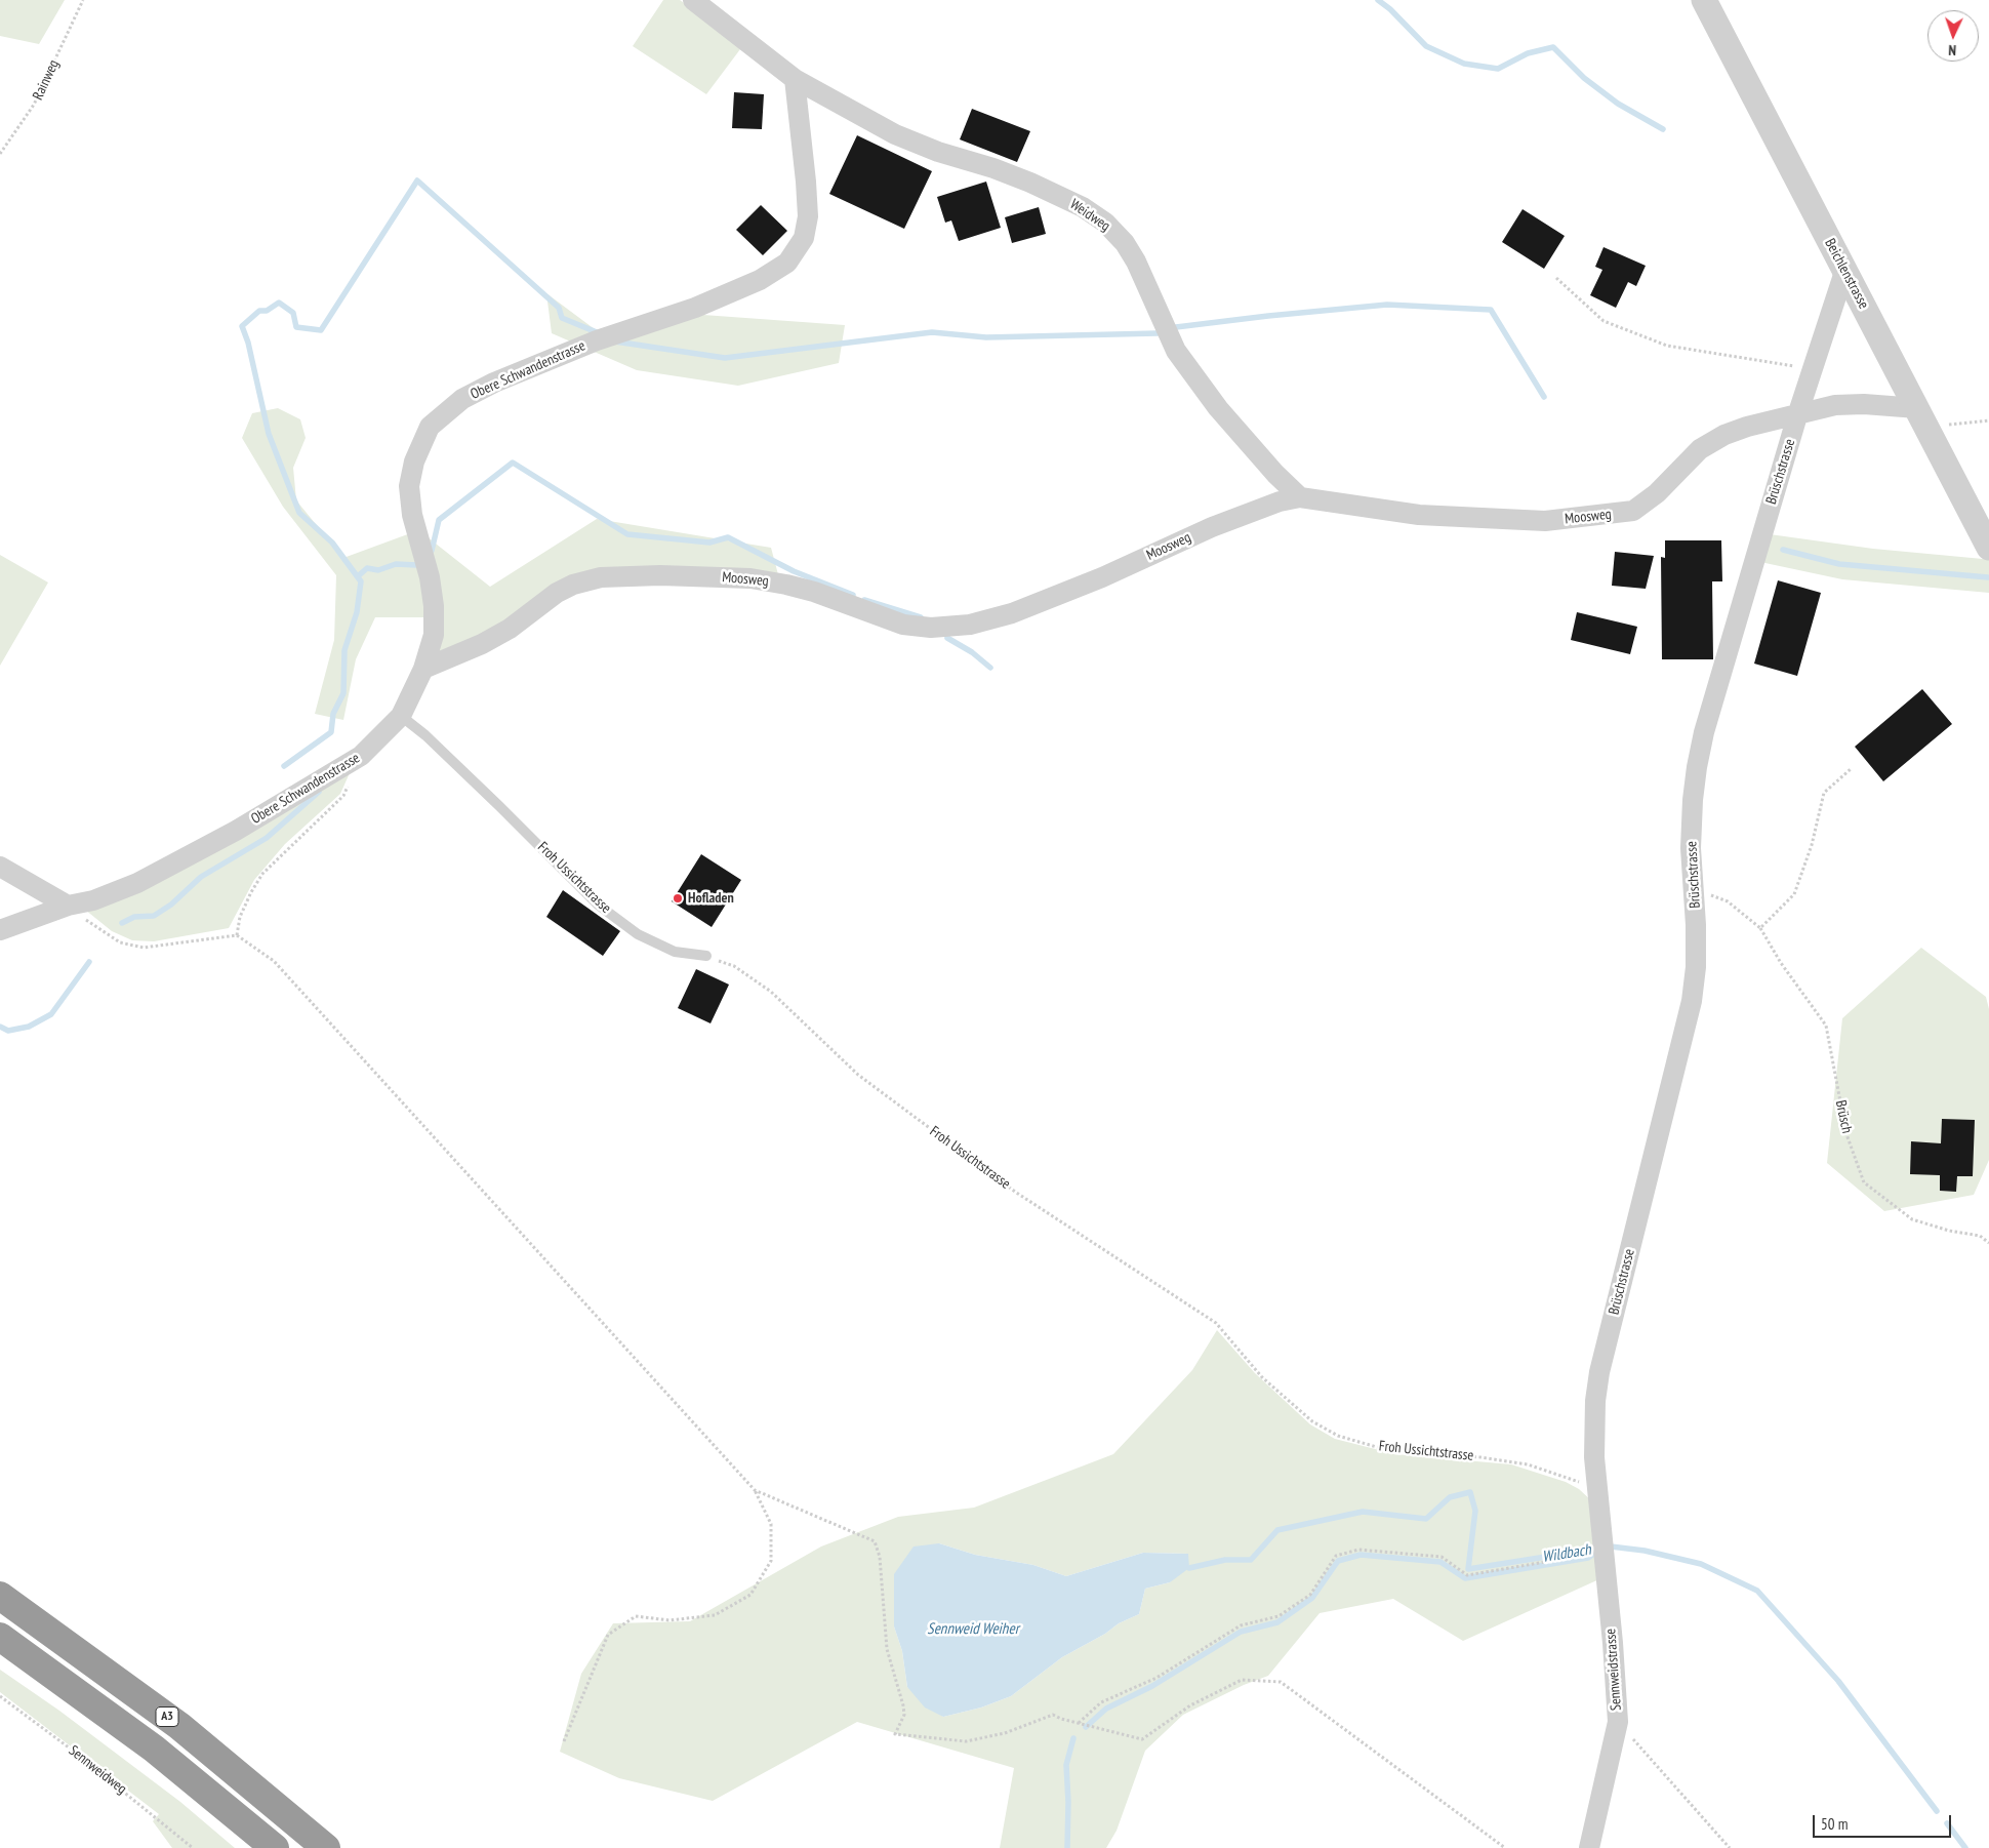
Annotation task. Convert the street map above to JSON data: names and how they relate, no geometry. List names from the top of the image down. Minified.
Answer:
{"streets":{"highway":["A3"],"street":["Weidweg","Beichlenstrasse","Obere Schwandenstrasse","Brüschstrasse","Moosweg","Sennweidstrasse"],"lane":["Froh Ussichtstrasse"],"path":["Rainweg","Brüsch","Sennweidweg"]},"crossings":[["Weidweg","Obere Schwandenstrasse"],["Weidweg","Moosweg"],["Beichlenstrasse","Brüschstrasse"],["Beichlenstrasse","Moosweg"],["Obere Schwandenstrasse","Moosweg"],["Obere Schwandenstrasse","Froh Ussichtstrasse"],["Brüschstrasse","Moosweg"],["Brüschstrasse","Froh Ussichtstrasse"],["Brüschstrasse","Sennweidstrasse"],["Froh Ussichtstrasse","Sennweidstrasse"]],"water":["Wildbach","Sennweid Weiher"],"places":["Hofladen"],"scale_bar":"50 m","north":"bottom"}
